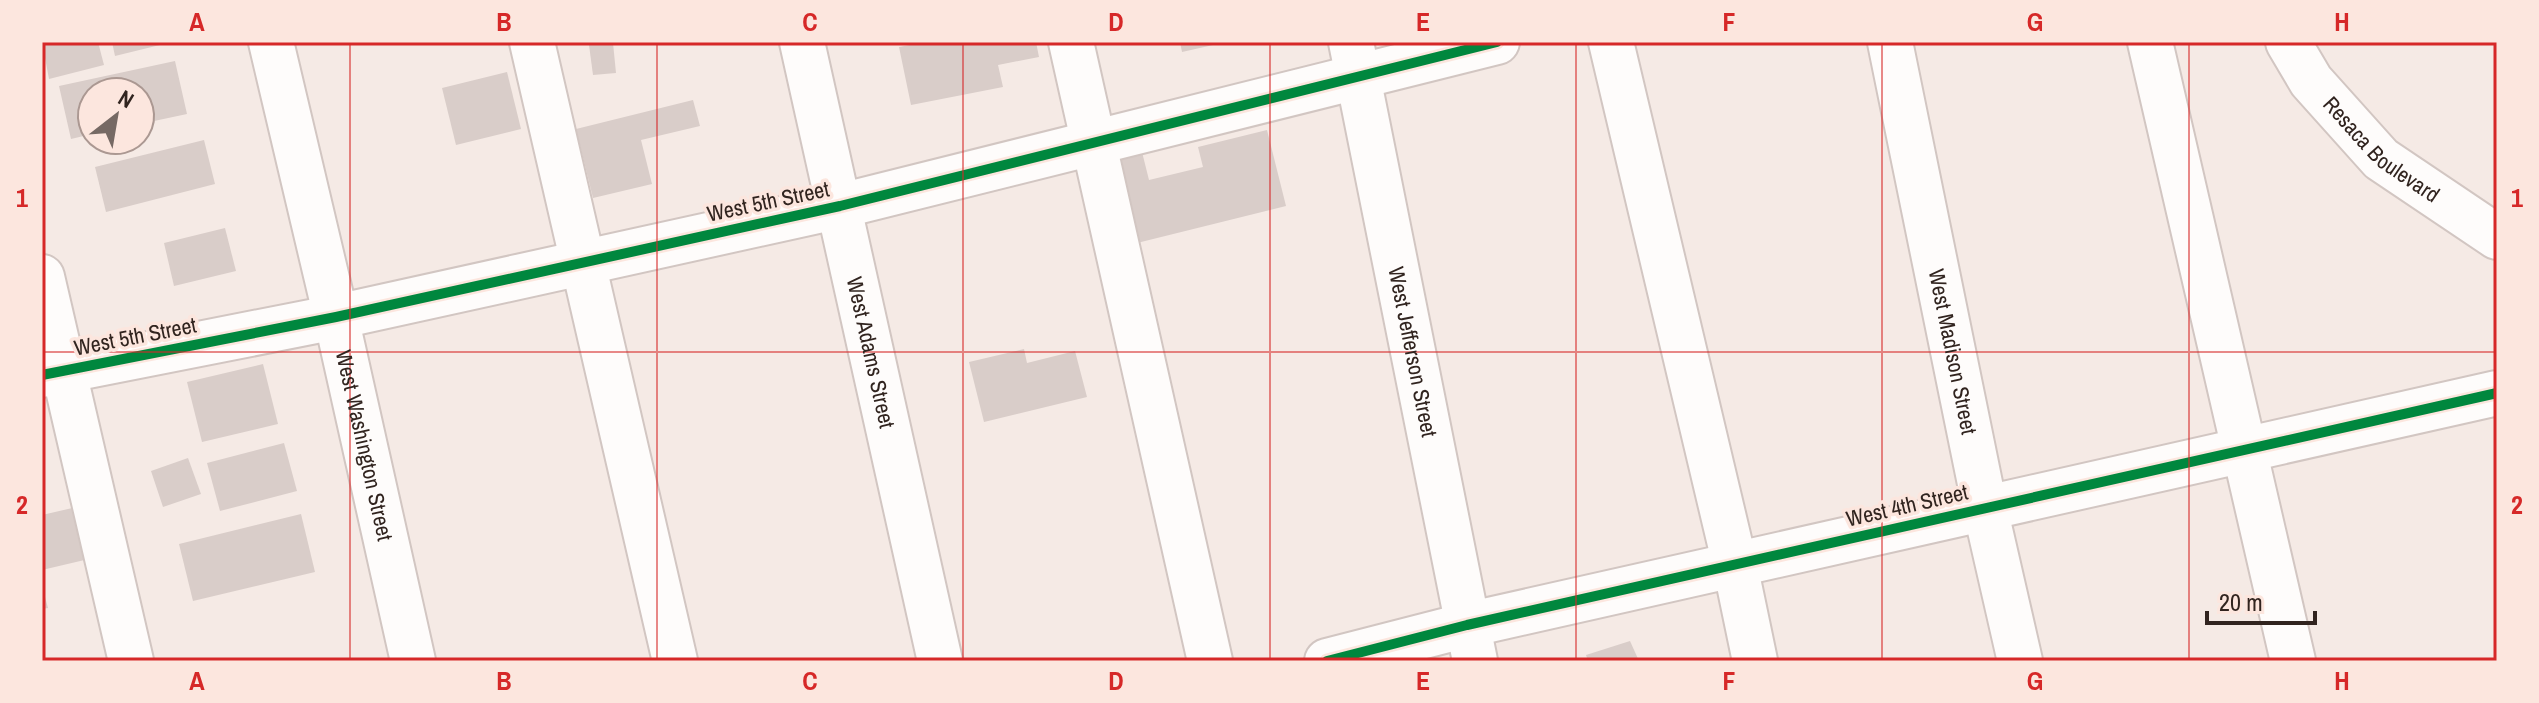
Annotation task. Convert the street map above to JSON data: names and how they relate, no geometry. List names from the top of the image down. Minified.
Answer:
{"streets":{"street":["Resaca Boulevard","West 5th Street","West Adams Street","West Jefferson Street","West Madison Street","West Washington Street","West 4th Street"]},"crossings":[["West 5th Street","West Adams Street"],["West 5th Street","West Jefferson Street"],["West 5th Street","West Washington Street"],["West Jefferson Street","West 4th Street"],["West Madison Street","West 4th Street"]],"scale_bar":"20 m","north":"top right","grid":{"columns":["A","B","C","D","E","F","G","H"],"rows":["1","2"]}}
